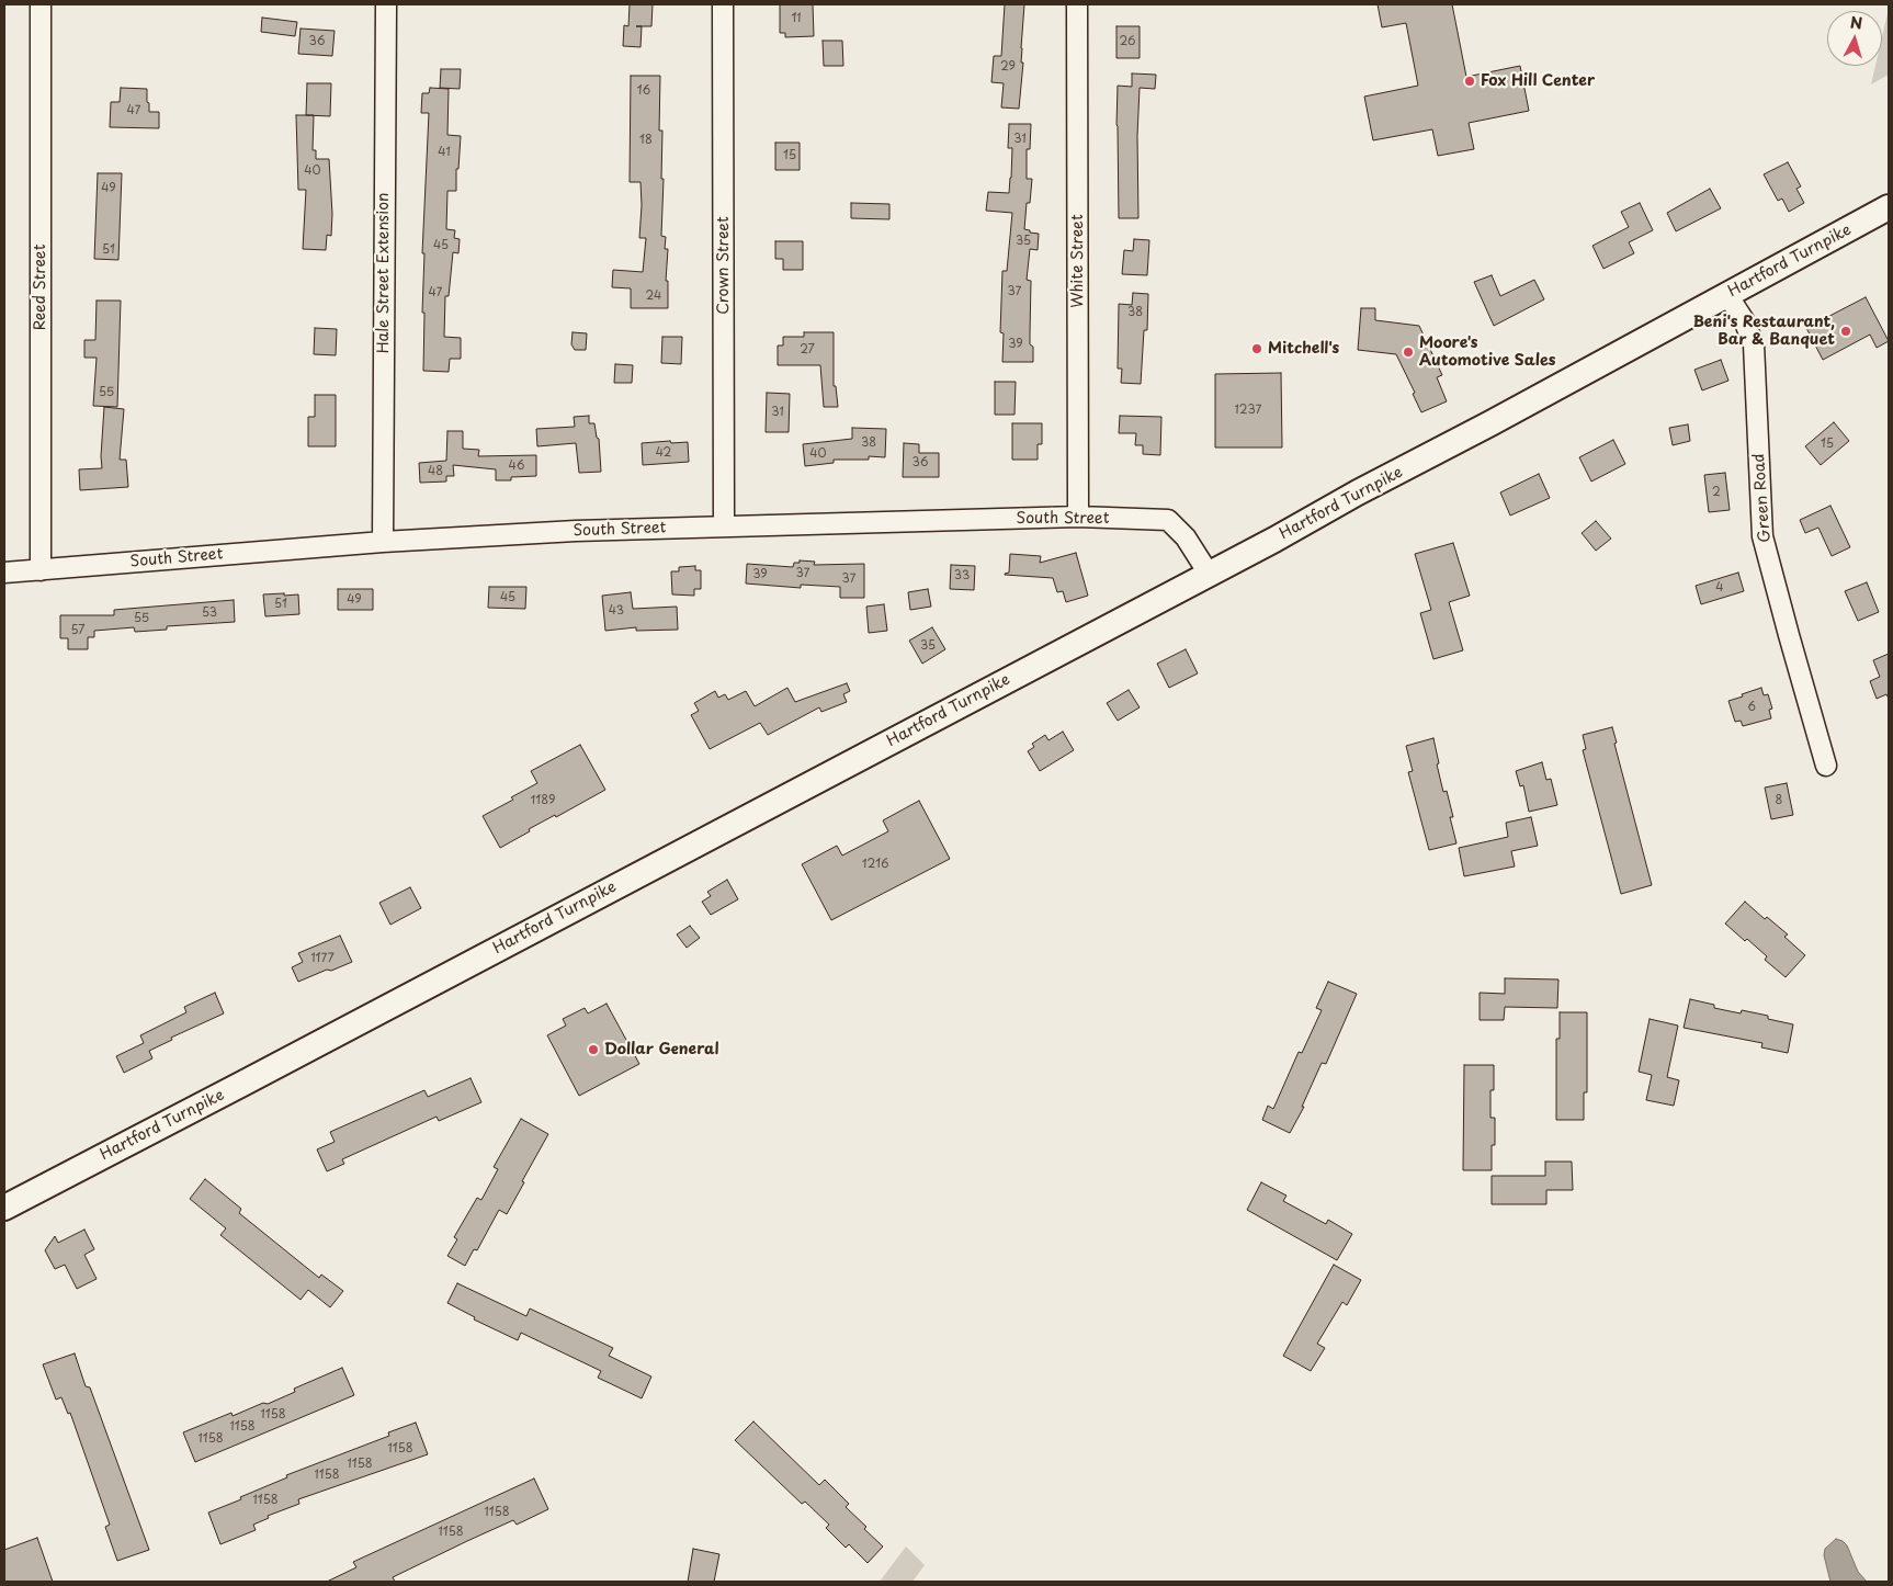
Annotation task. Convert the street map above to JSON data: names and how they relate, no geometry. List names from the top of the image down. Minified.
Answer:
{"streets":{"main road":["Hartford Turnpike"],"street":["White Street","Crown Street","Hale Street Extension","Reed Street","Green Road","South Street"]},"crossings":[["White Street","South Street"],["Hartford Turnpike","Green Road"],["Hartford Turnpike","South Street"],["Crown Street","South Street"],["Hale Street Extension","South Street"],["Reed Street","South Street"]],"places":["Fox Hill Center","Beni's Restaurant, Bar & Banquet","Mitchell's","Moore's Automotive Sales","Dollar General"],"house_numbers":["11","36","26","29","16","47","31","18","41","15","40","49","35","45","51","37","47","24","38","39","27","55","1237","31","38","15","42","40","36","46","48","2","37","39","33","37","4","45","49","51","43","53","55","57","35","6","1189","8","1216","1177","1158","1158","1158","1158","1158","1158","1158","1158","1158"],"north":"top"}
